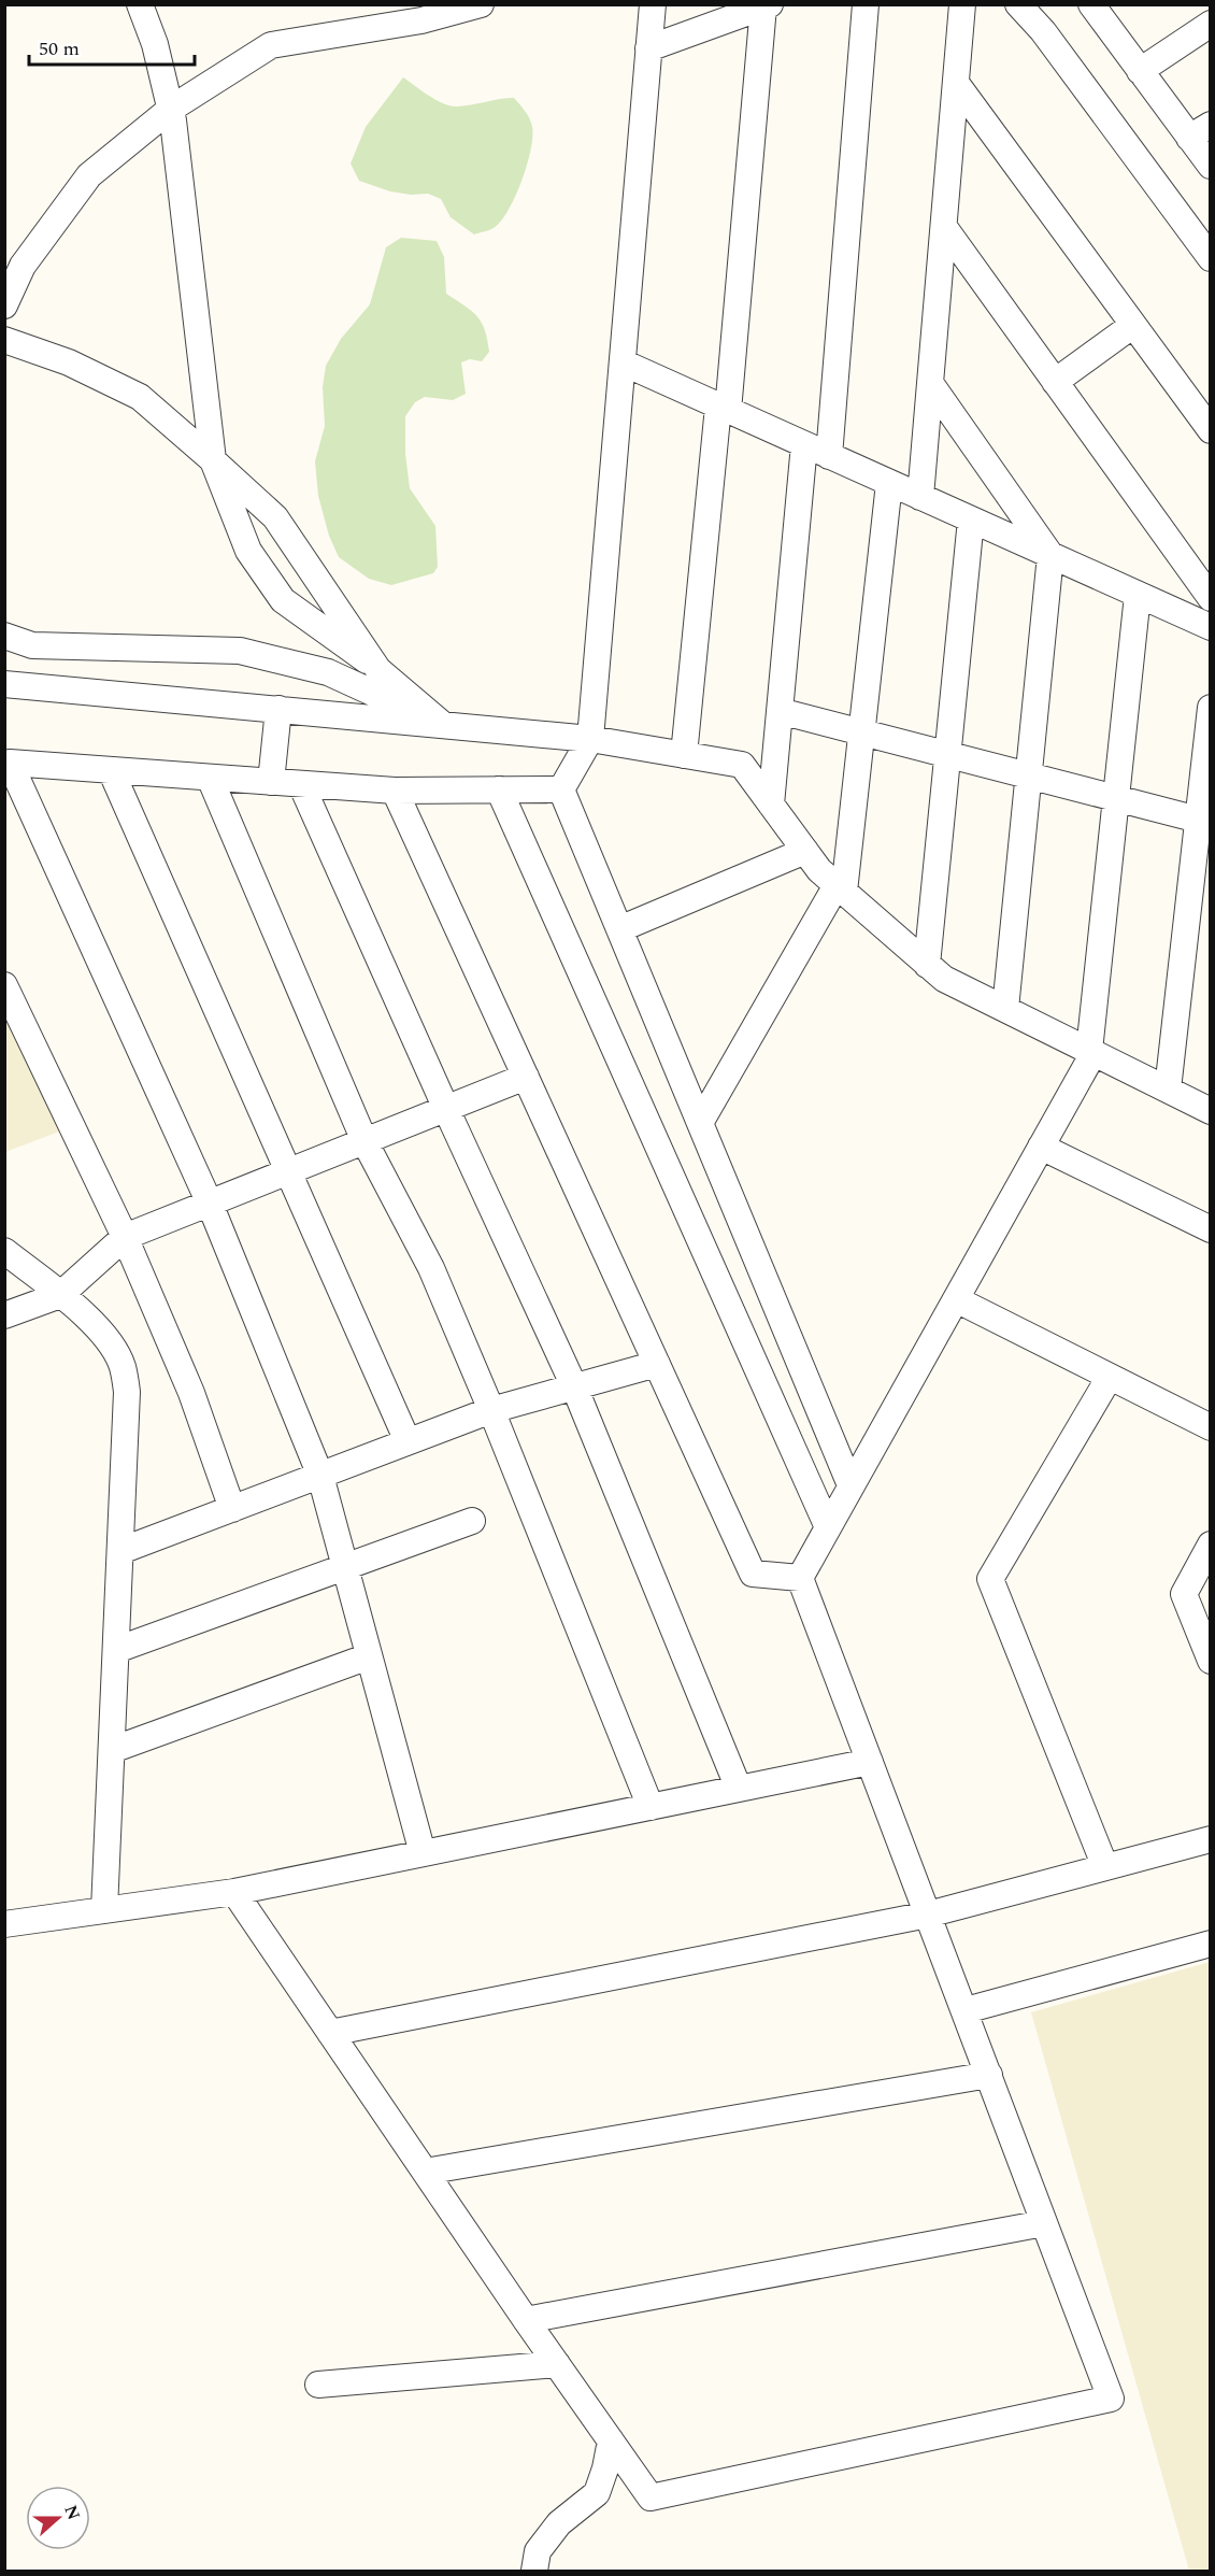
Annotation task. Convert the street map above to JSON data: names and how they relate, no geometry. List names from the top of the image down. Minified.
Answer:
{"scale_bar":"50 m","north":"right"}
